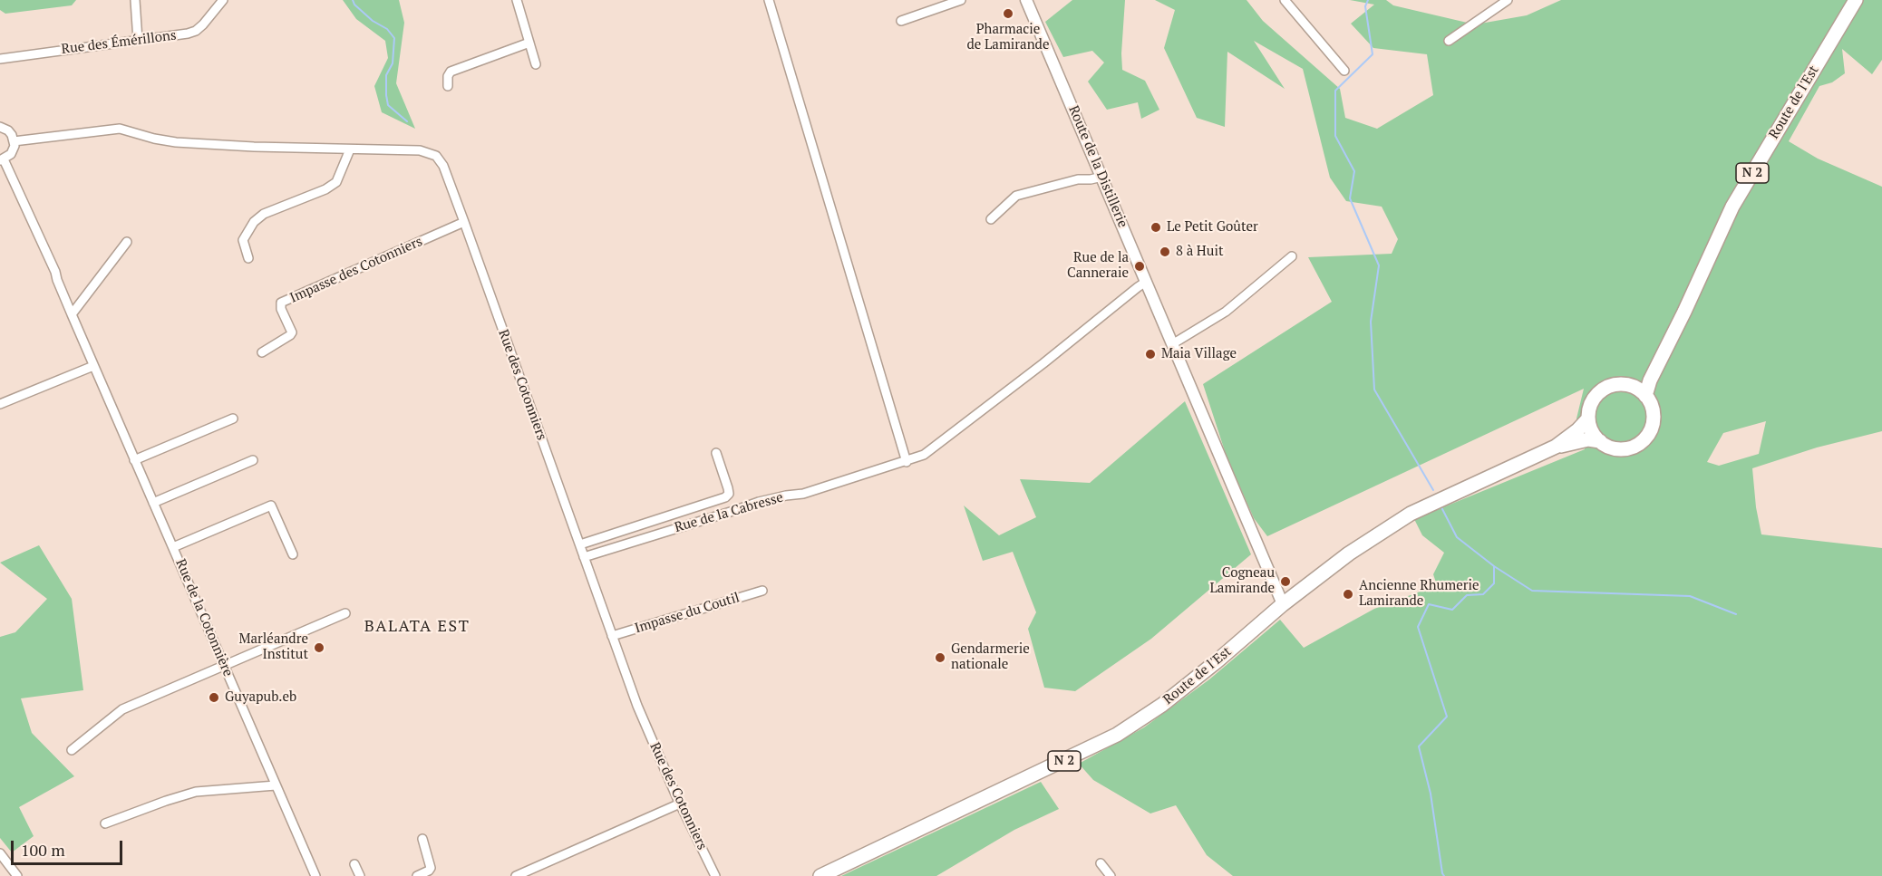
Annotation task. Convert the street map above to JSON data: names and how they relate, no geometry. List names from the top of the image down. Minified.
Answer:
{"streets":{"main road":["Route de l'Est","N 2"],"street":["Rue des Émérillons","Route de la Distillerie","Impasse des Cotonniers","Rue des Cotonniers","Rue de la Cabresse","Impasse du Coutil","Rue de la Cotonnière"]},"crossings":[["Route de l'Est","Route de la Distillerie"],["Route de l'Est","N 2"],["Impasse des Cotonniers","Rue des Cotonniers"],["Rue des Cotonniers","Rue de la Cabresse"],["Rue des Cotonniers","Impasse du Coutil"]],"districts":["BALATA EST"],"places":["Pharmacie de Lamirande","Le Petit Goûter","8 à Huit","Rue de la Canneraie","Maia Village","Cogneau Lamirande","Ancienne Rhumerie Lamirande","Marléandre Institut","Gendarmerie nationale","Guyapub.eb"],"scale_bar":"100 m"}
